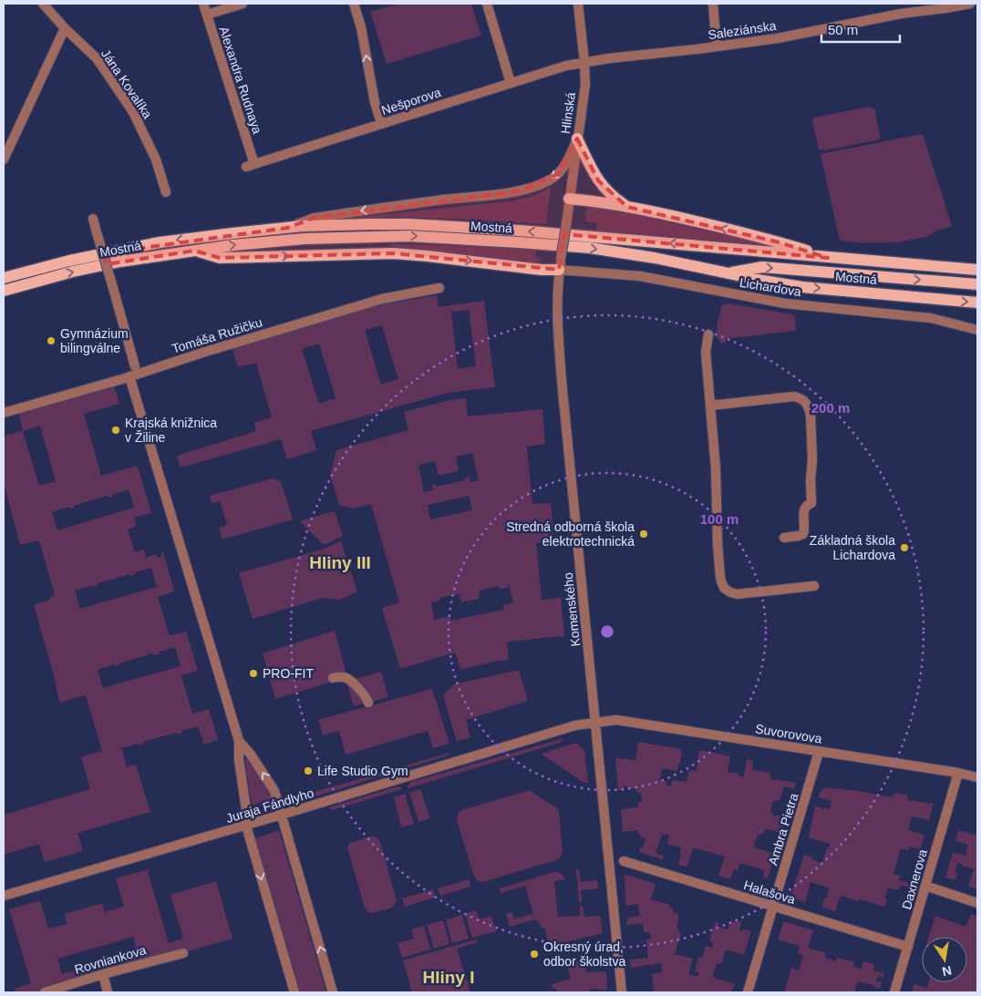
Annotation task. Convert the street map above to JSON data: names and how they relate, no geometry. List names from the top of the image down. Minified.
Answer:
{"streets":{"main road":["Mostná"],"street":["Saleziánska","Alexandra Rudnaya","Jána Kovalíka","Nešporova","Hlinská","Lichardova","Tomáša Ružičku","Komenského","Suvorovova","Juraja Fándlyho","Ambra Pietra","Daxnerova","Halašova","Rovniankova"]},"crossings":[["Saleziánska","Nešporova"],["Saleziánska","Hlinská"],["Alexandra Rudnaya","Nešporova"],["Nešporova","Hlinská"],["Hlinská","Komenského"],["Lichardova","Komenského"],["Komenského","Suvorovova"],["Komenského","Juraja Fándlyho"],["Suvorovova","Juraja Fándlyho"],["Suvorovova","Ambra Pietra"],["Suvorovova","Daxnerova"],["Ambra Pietra","Halašova"],["Daxnerova","Halašova"]],"districts":["Hliny III","Hliny I"],"places":["Gymnázium bilingválne","Krajská knižnica v Žiline","Stredná odborná škola elektrotechnická","Základná škola Lichardova","PRO-FIT","Life Studio Gym","Okresný úrad, odbor školstva"],"scale_bar":"50 m","north":"bottom","rings":["200 m","100 m"]}
